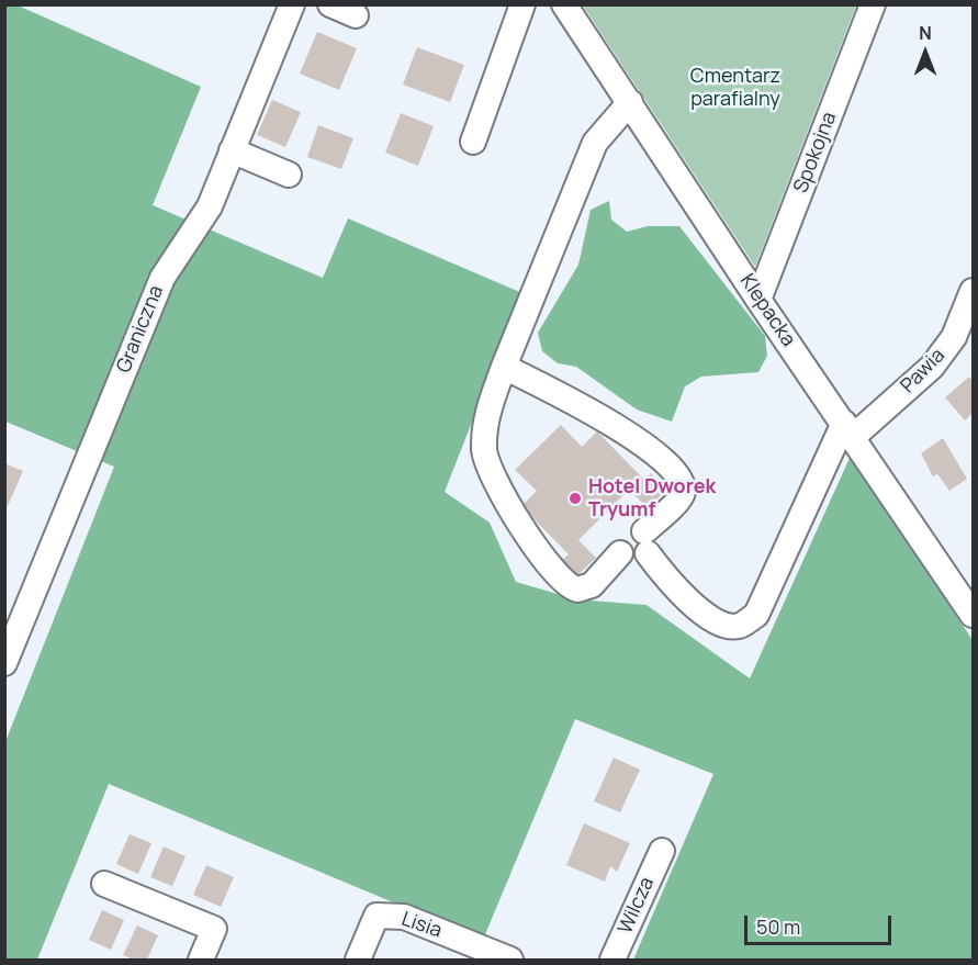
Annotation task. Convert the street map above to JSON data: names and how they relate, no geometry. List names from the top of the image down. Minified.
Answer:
{"streets":{"street":["Spokojna","Klepacka","Graniczna","Pawia","Wilcza","Lisia"]},"crossings":[["Spokojna","Klepacka"],["Klepacka","Pawia"]],"parks":["Cmentarz parafialny"],"places":["Hotel Dworek Tryumf"],"scale_bar":"50 m","north":"top"}
